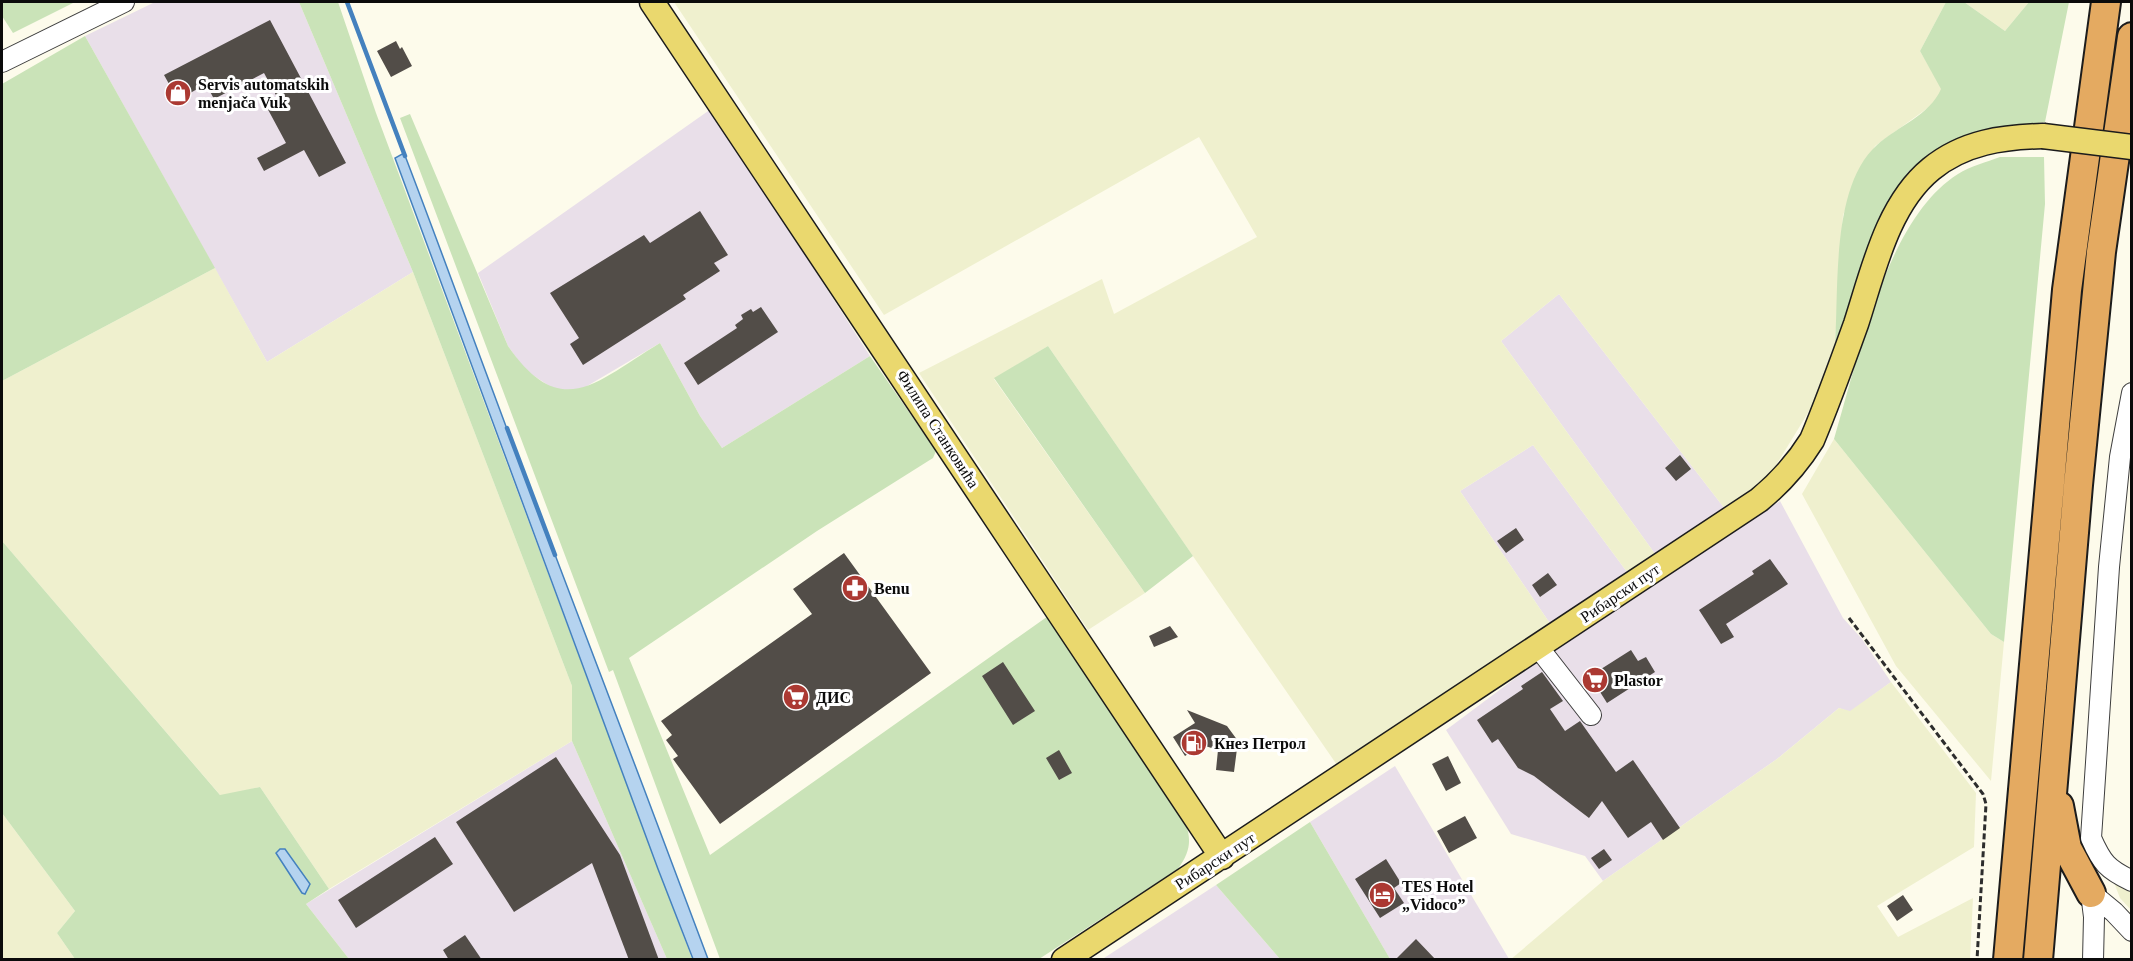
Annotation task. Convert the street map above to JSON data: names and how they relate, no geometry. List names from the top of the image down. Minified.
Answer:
{"streets":{"main road":["Филипа Станковића","Рибарски пут"]},"crossings":[["Филипа Станковића","Рибарски пут"]],"places":{"shop":["Servis automatskih menjača Vuk"],"pharmacy":["Benu"],"supermarket":["Plastor","ДИС"],"fuel station":["Кнез Петрол"],"hotel":["TES Hotel „Vidoco”"]}}
